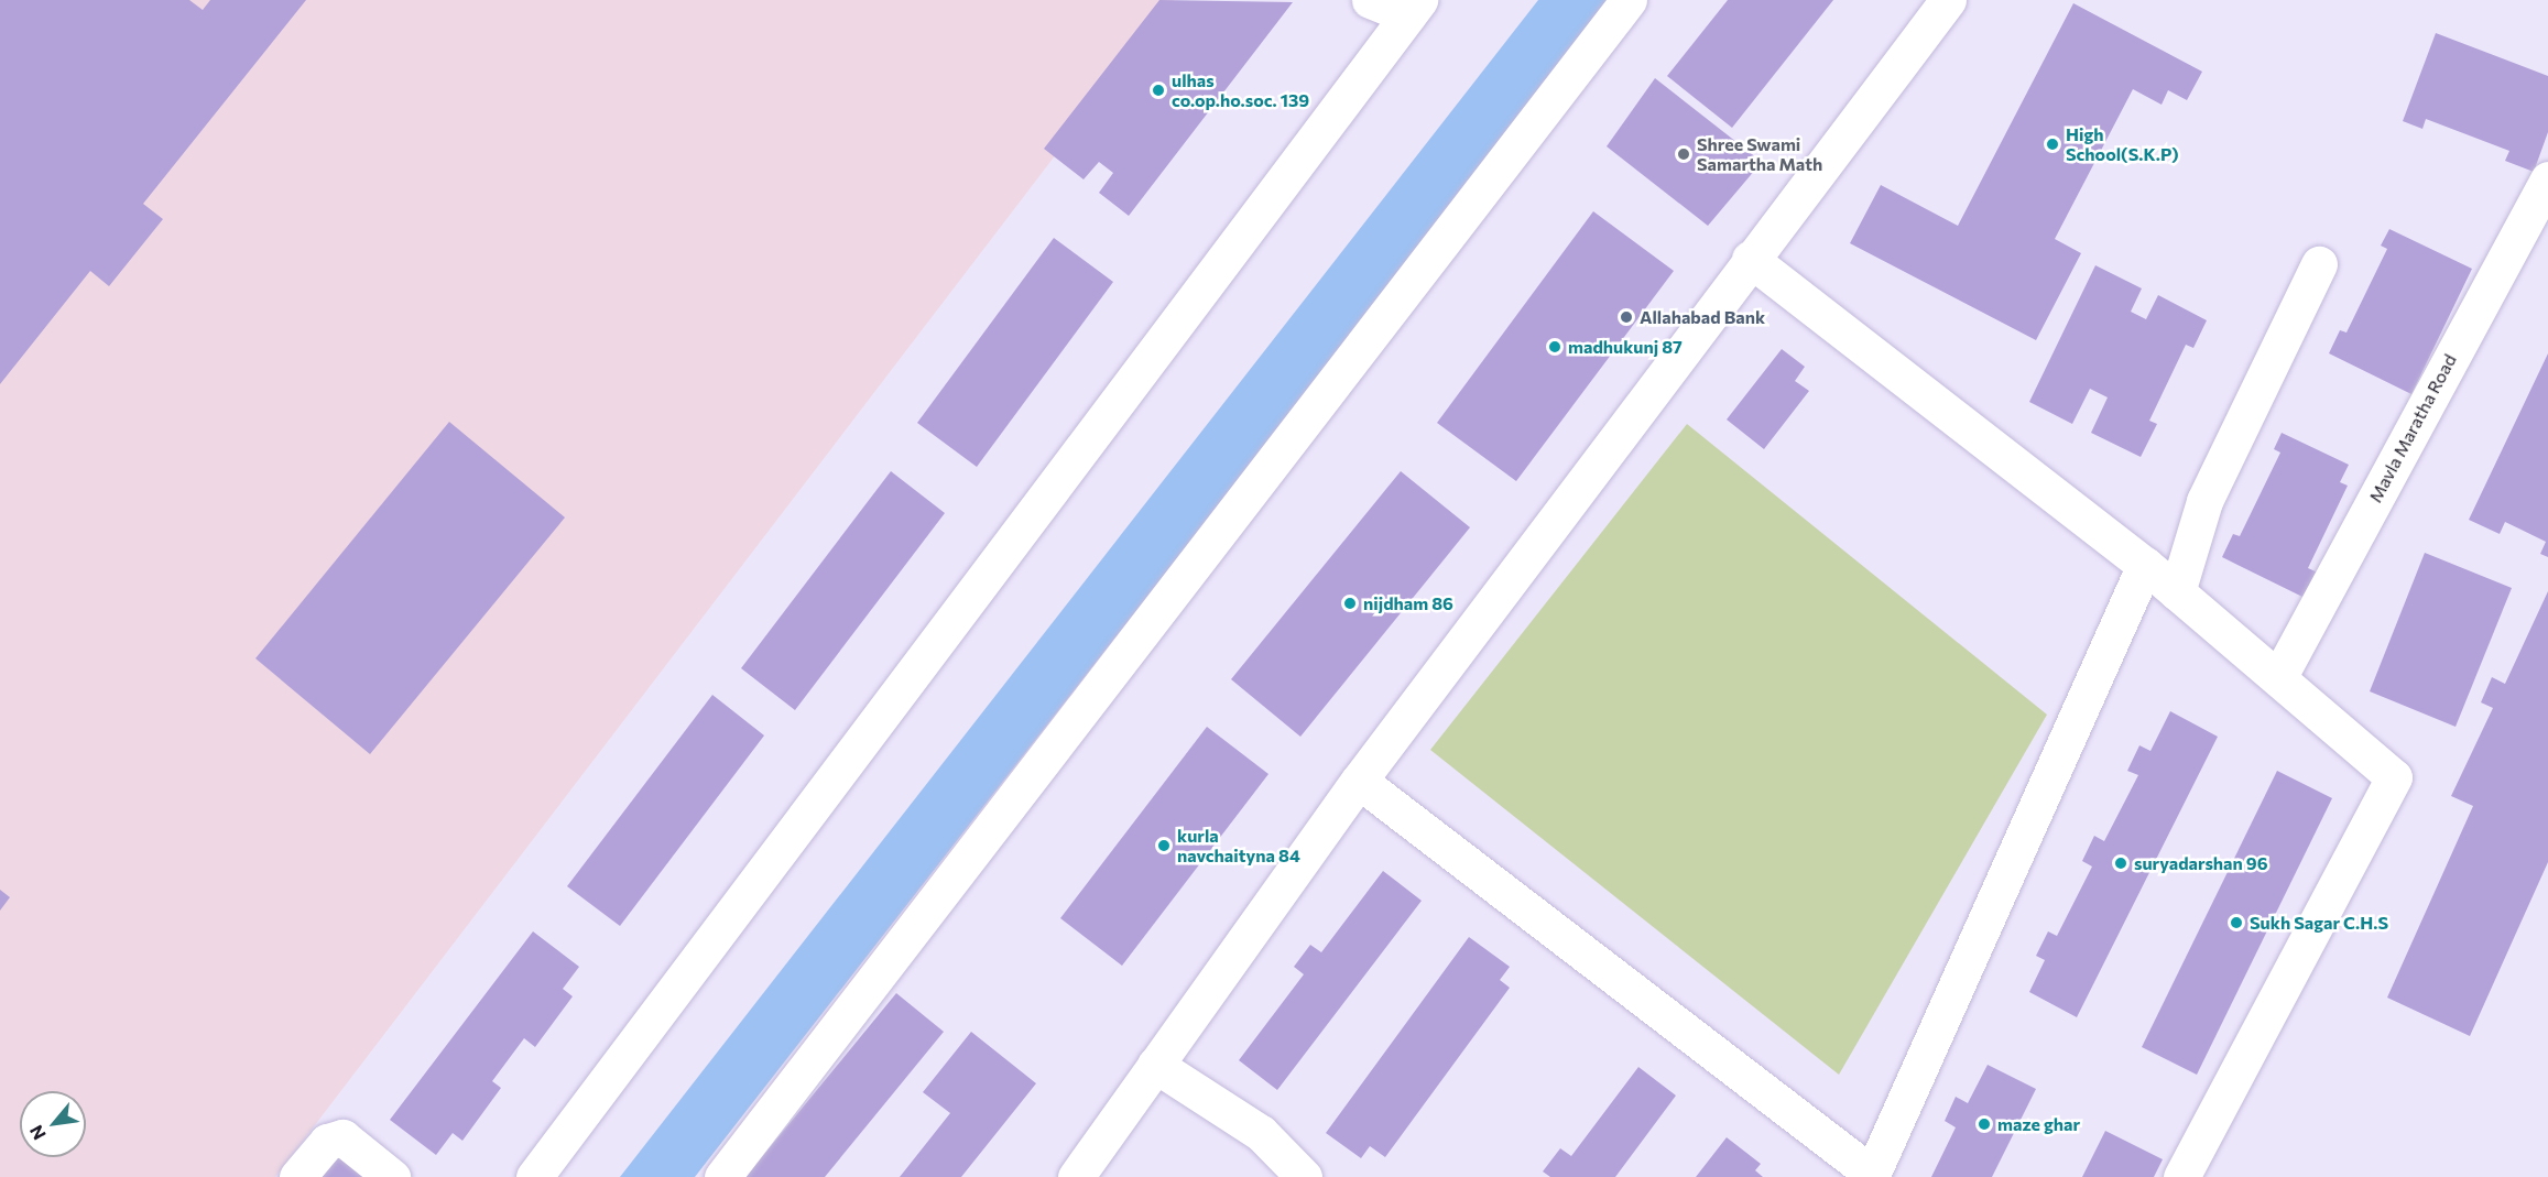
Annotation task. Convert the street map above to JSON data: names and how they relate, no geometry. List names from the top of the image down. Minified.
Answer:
{"streets":{"street":["Mavla Maratha Road"]},"places":["ulhas co.op.ho.soc. 139","High School(S.K.P)","Shree Swami Samartha Math","Allahabad Bank","madhukunj 87","nijdham 86","kurla navchaityna 84","suryadarshan 96","Sukh Sagar C.H.S","maze ghar"],"north":"bottom left"}
